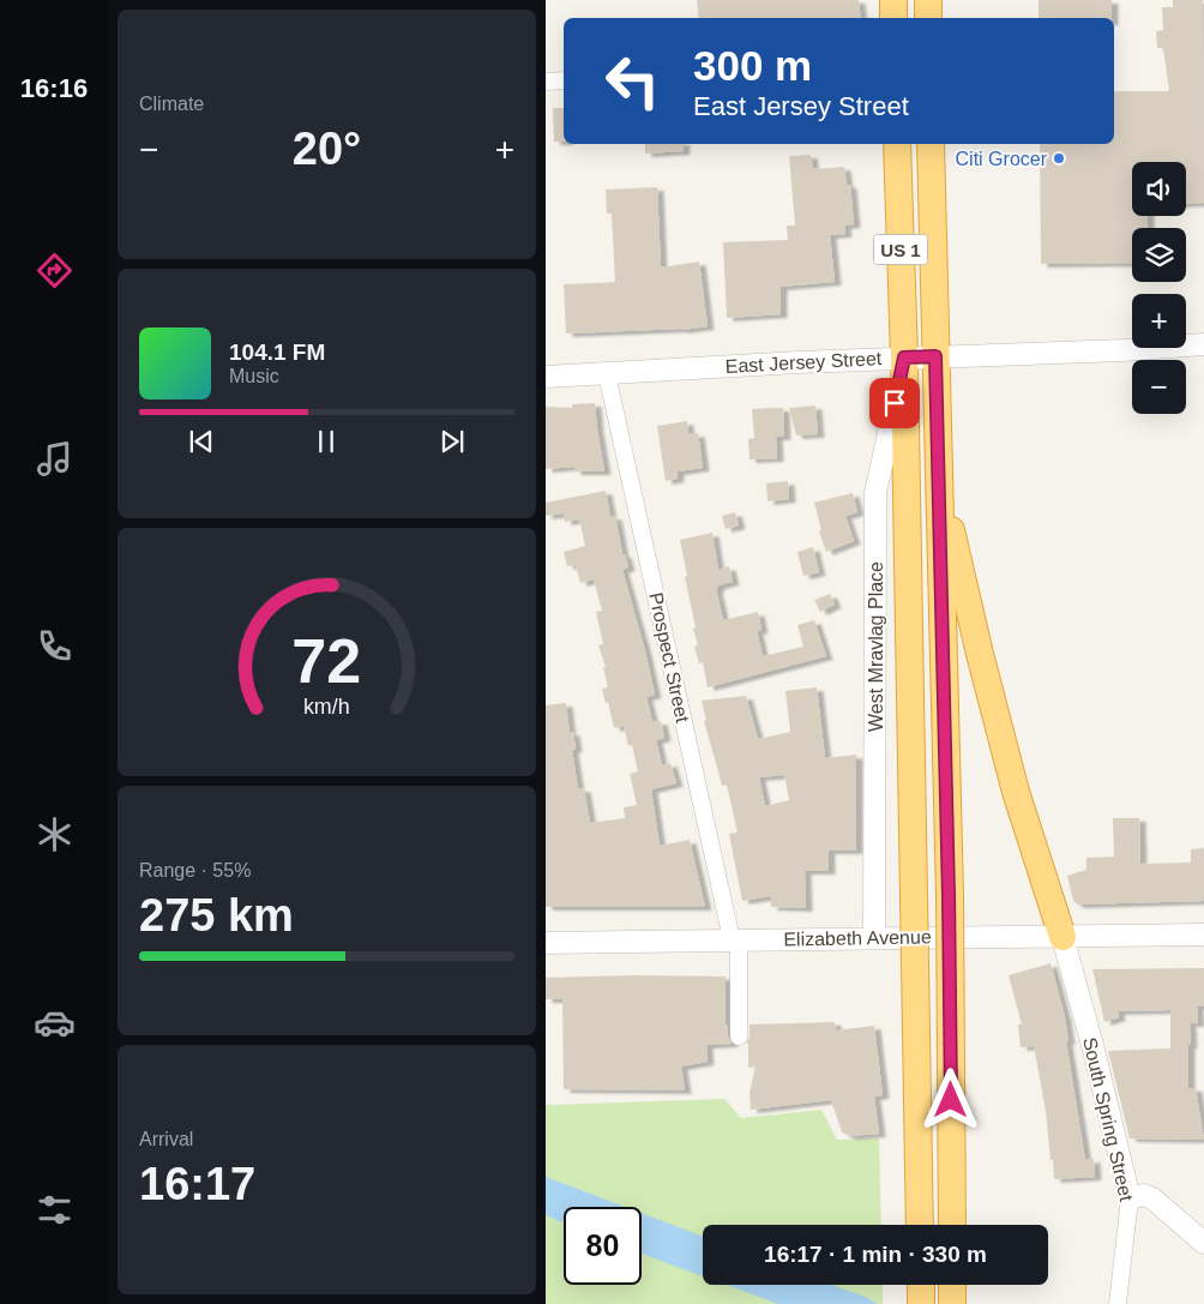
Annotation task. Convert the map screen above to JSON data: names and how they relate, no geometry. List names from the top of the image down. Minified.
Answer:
{"streets":{"highway":["US 1"],"street":["East Jersey Street","West Mravlag Place","Prospect Street","Elizabeth Avenue","South Spring Street"]},"crossings":[["US 1","East Jersey Street"],["US 1","West Mravlag Place"],["East Jersey Street","West Mravlag Place"],["East Jersey Street","Prospect Street"],["West Mravlag Place","Elizabeth Avenue"],["Prospect Street","Elizabeth Avenue"],["Elizabeth Avenue","South Spring Street"]],"places":["Citi Grocer"],"page":{"tabs":"16:16","tile":["Climate",["Range · 55%","275 km"],["Arrival","16:17"]],"turn":["300 m","East Jersey Street"],"heat":["−","20°","+"],"map_buttons":["+","−"],"song":["104.1 FM","Music"],"limit":"80","trip":"16:17 · 1 min · 330 m","gauge":["72","km/h"]}}
